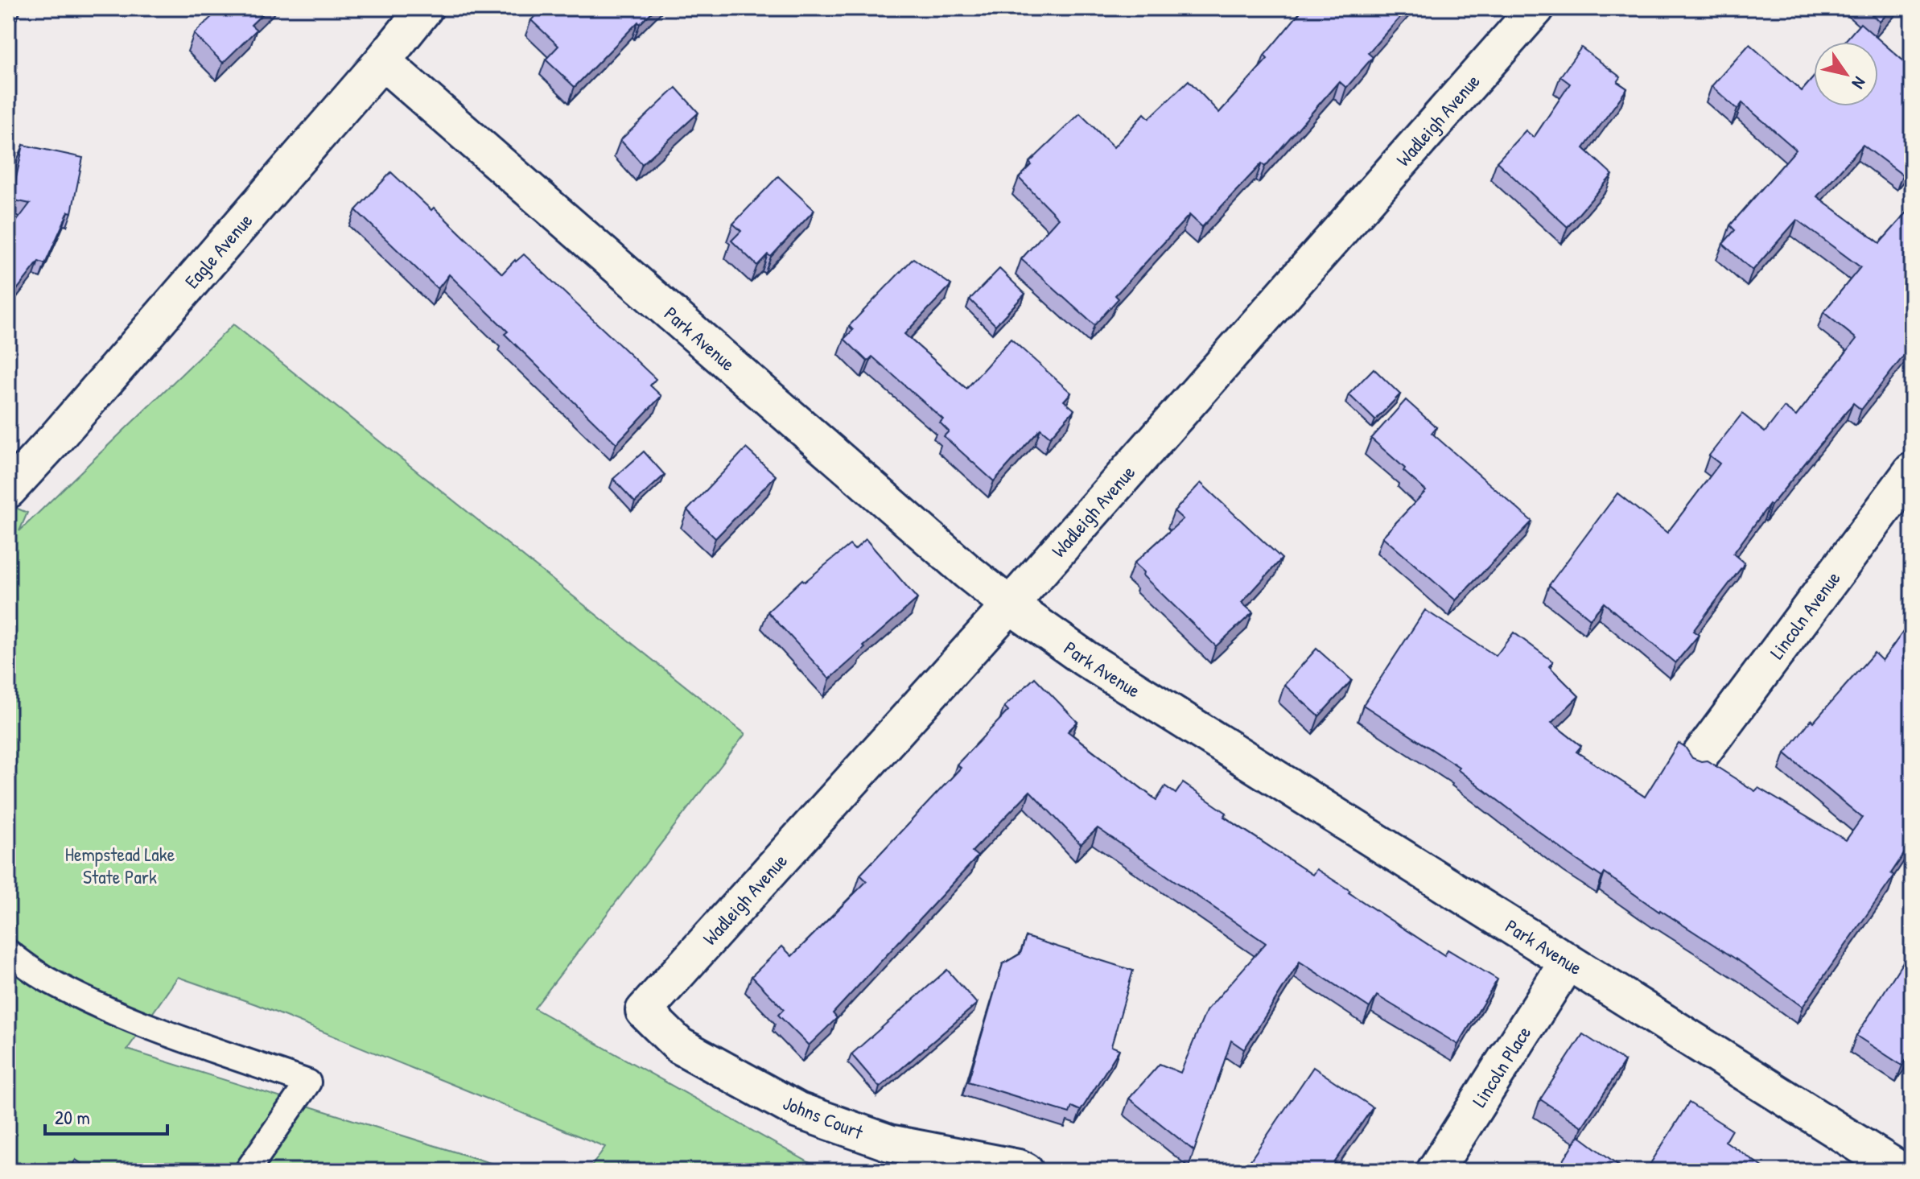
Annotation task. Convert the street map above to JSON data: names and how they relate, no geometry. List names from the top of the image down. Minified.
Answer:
{"streets":{"street":["Wadleigh Avenue","Eagle Avenue","Park Avenue","Lincoln Avenue","Lincoln Place","Johns Court"]},"crossings":[["Wadleigh Avenue","Park Avenue"],["Wadleigh Avenue","Johns Court"],["Eagle Avenue","Park Avenue"],["Park Avenue","Lincoln Place"]],"parks":["Hempstead Lake State Park"],"scale_bar":"20 m","north":"bottom right"}
